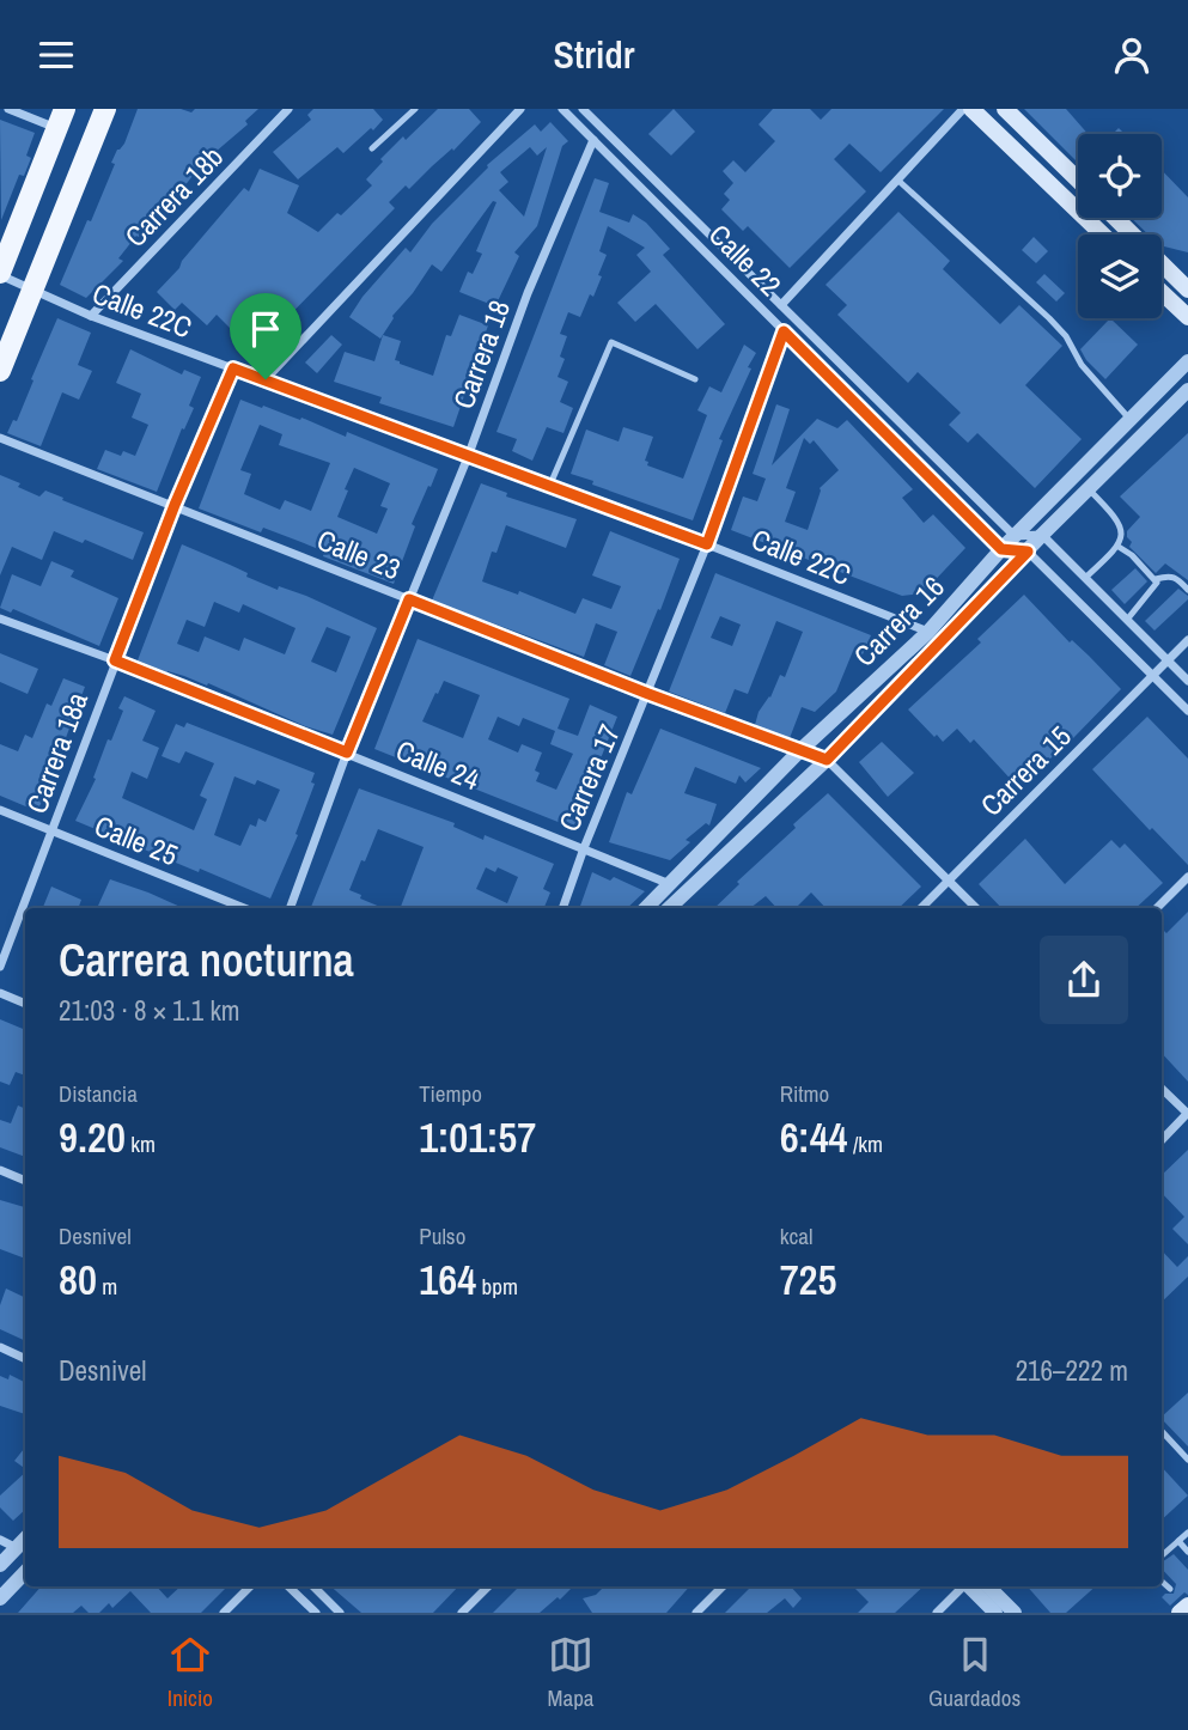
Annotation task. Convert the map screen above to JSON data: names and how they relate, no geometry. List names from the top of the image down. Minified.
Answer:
{"streets":{"street":["Carrera 18b","Calle 22","Calle 22C","Carrera 18","Calle 23","Carrera 16","Carrera 18a","Calle 24","Carrera 15","Carrera 17","Calle 25"]},"crossings":[["Carrera 18b","Calle 22C"],["Calle 22","Carrera 18"],["Calle 22","Carrera 16"],["Calle 22","Carrera 17"],["Calle 22C","Carrera 18"],["Calle 22C","Carrera 16"],["Calle 22C","Carrera 18a"],["Calle 22C","Carrera 17"],["Carrera 18","Calle 23"],["Carrera 18","Calle 24"],["Calle 23","Carrera 16"],["Calle 23","Carrera 18a"],["Calle 23","Carrera 15"],["Calle 23","Carrera 17"],["Carrera 16","Calle 24"],["Carrera 18a","Calle 24"],["Carrera 18a","Calle 25"],["Calle 24","Carrera 17"]],"page":{"header":"Stridr","heading":["Carrera nocturna","21:03 · 8 × 1.1 km"],"stats":[["Distancia","9.20 km"],["Tiempo","1:01:57"],["Ritmo","6:44 /km"],["Desnivel","80 m"],["Pulso","164 bpm"],["kcal","725"]],"chart":["Desnivel","216–222 m"],"tabs":["Inicio","Mapa","Guardados"]}}
